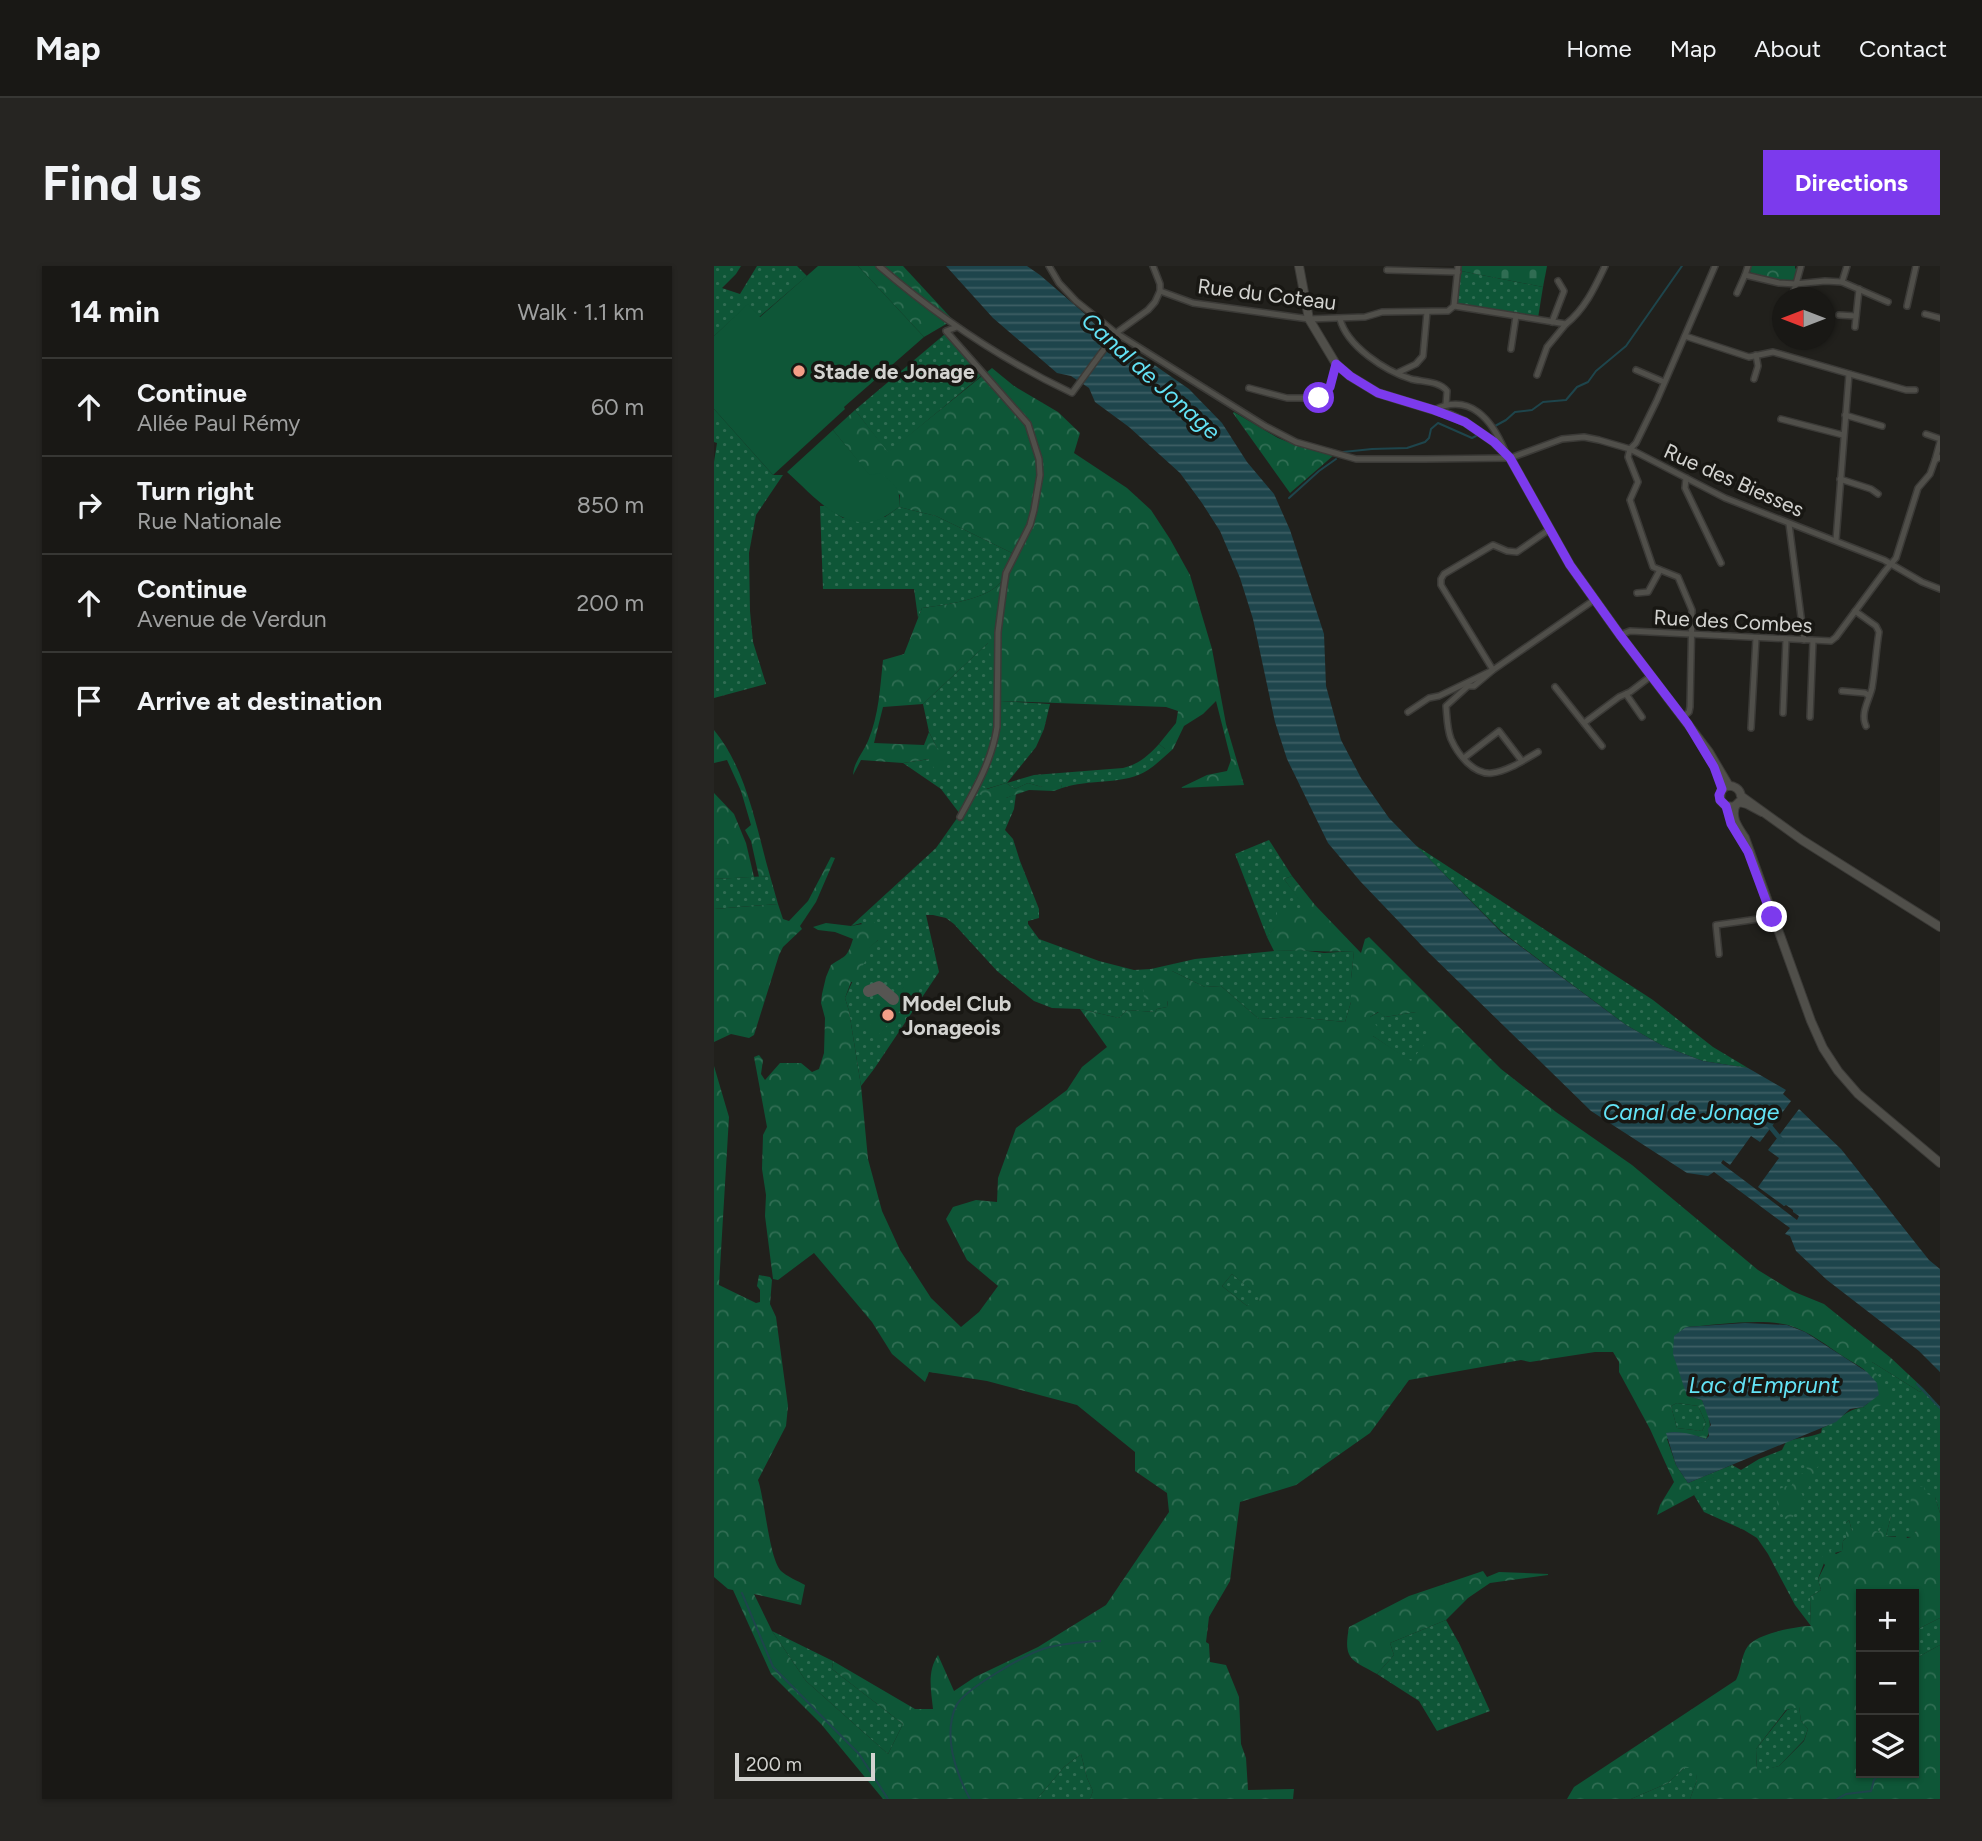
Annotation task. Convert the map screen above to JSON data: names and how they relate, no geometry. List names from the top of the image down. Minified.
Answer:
{"streets":{"street":["Rue du Coteau","Rue des Biesses","Rue des Combes"]},"crossings":[["Rue des Biesses","Rue des Combes"]],"water":["Canal de Jonage","Lac d'Emprunt"],"places":["Stade de Jonage","Model Club Jonageois"],"scale_bar":"200 m","north":"left","page":{"header":"Map","nav":["Home","Map","About","Contact"],"buttons":"Directions","title":"Find us","heading":["14 min","Walk · 1.1 km"],"list":[["Continue","Allée Paul Rémy","60 m"],["Turn right","Rue Nationale","850 m"],["Continue","Avenue de Verdun","200 m"],"Arrive at destination"],"map_buttons":["+","−"],"scale":"200 m"}}
